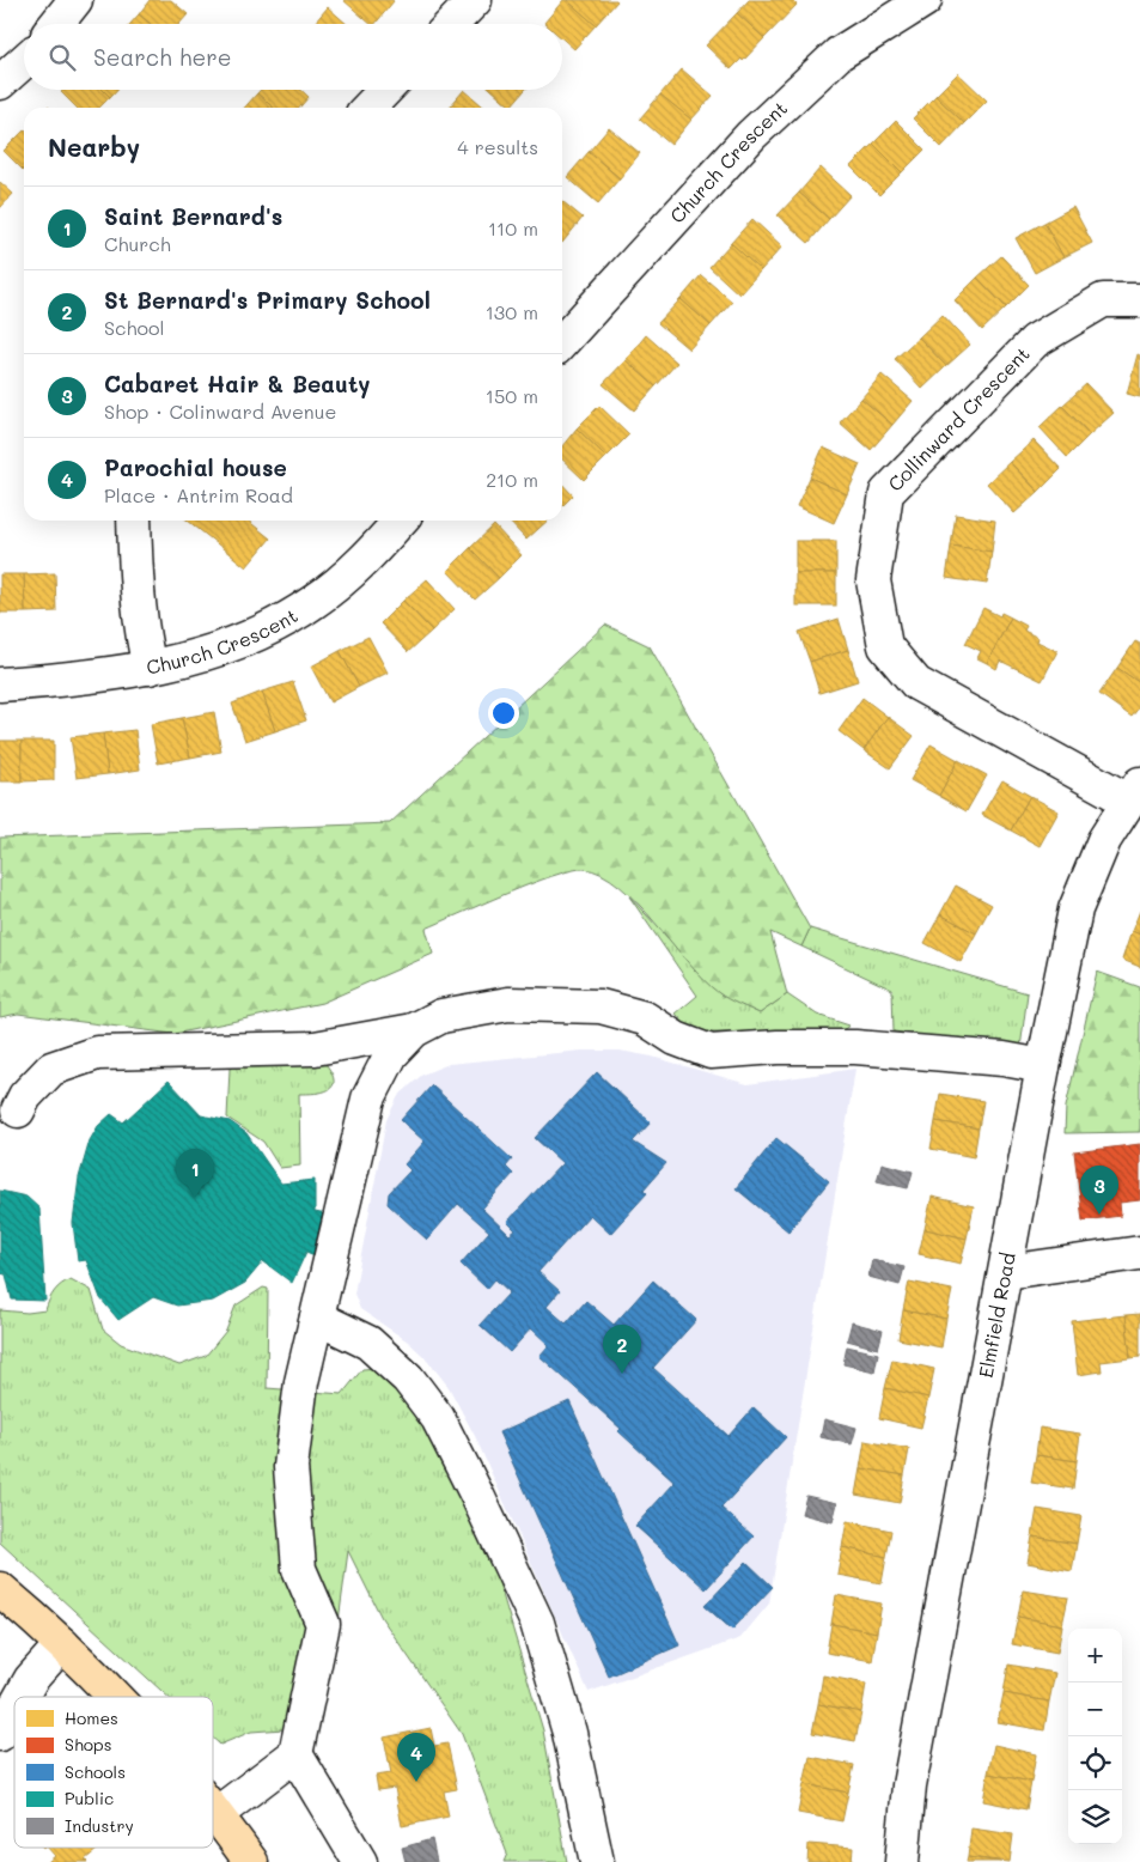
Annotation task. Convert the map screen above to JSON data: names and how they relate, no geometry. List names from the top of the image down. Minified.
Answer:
{"streets":{"street":["Church Crescent","Collinward Crescent","Elmfield Road"]},"crossings":[["Collinward Crescent","Elmfield Road"]],"legend":["Homes","Shops","Schools","Public","Industry"],"page":{"search":"Search here","heading":["Nearby","4 results"],"list":[{"mark":"1","name":"Saint Bernard's","note":"Church","value":"110 m"},{"mark":"2","name":"St Bernard's Primary School","note":"School","value":"130 m"},{"mark":"3","name":"Cabaret Hair & Beauty","note":"Shop · Colinward Avenue","value":"150 m"},{"mark":"4","name":"Parochial house","note":"Place · Antrim Road","value":"210 m"}],"pins":["1","3","2","4"],"map_buttons":["+","−"]}}
